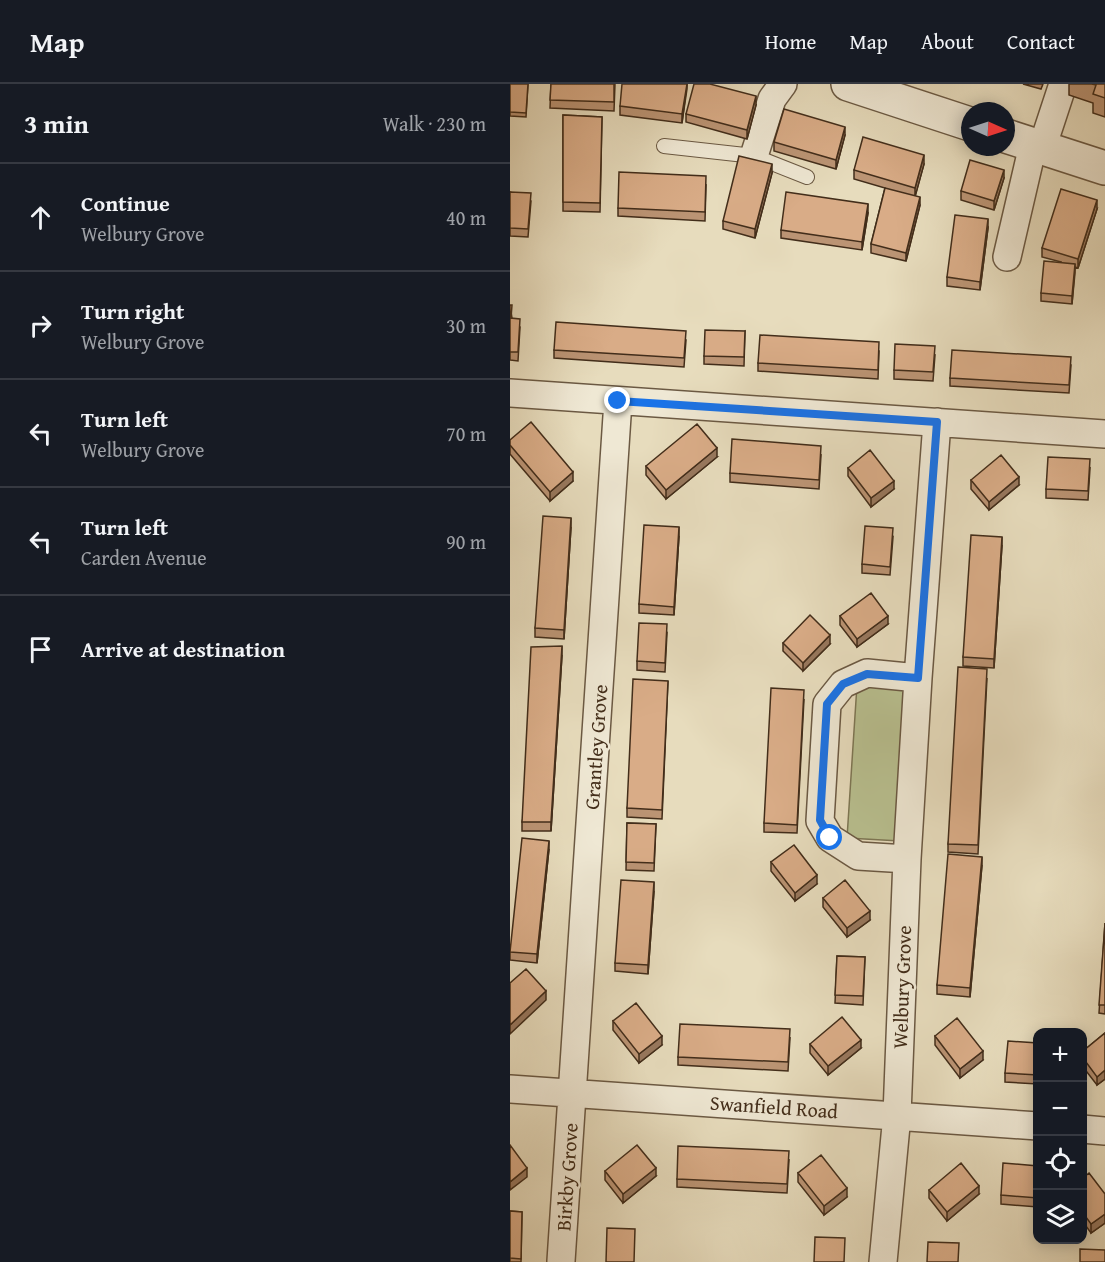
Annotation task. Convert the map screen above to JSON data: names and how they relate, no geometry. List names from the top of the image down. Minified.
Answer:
{"streets":{"street":["Grantley Grove","Welbury Grove","Swanfield Road","Birkby Grove"]},"crossings":[["Grantley Grove","Swanfield Road"],["Grantley Grove","Birkby Grove"],["Welbury Grove","Swanfield Road"],["Swanfield Road","Birkby Grove"]],"north":"right","page":{"header":"Map","nav":["Home","Map","About","Contact"],"heading":["3 min","Walk · 230 m"],"list":[["Continue","Welbury Grove","40 m"],["Turn right","Welbury Grove","30 m"],["Turn left","Welbury Grove","70 m"],["Turn left","Carden Avenue","90 m"],"Arrive at destination"],"map_buttons":["+","−"]}}
